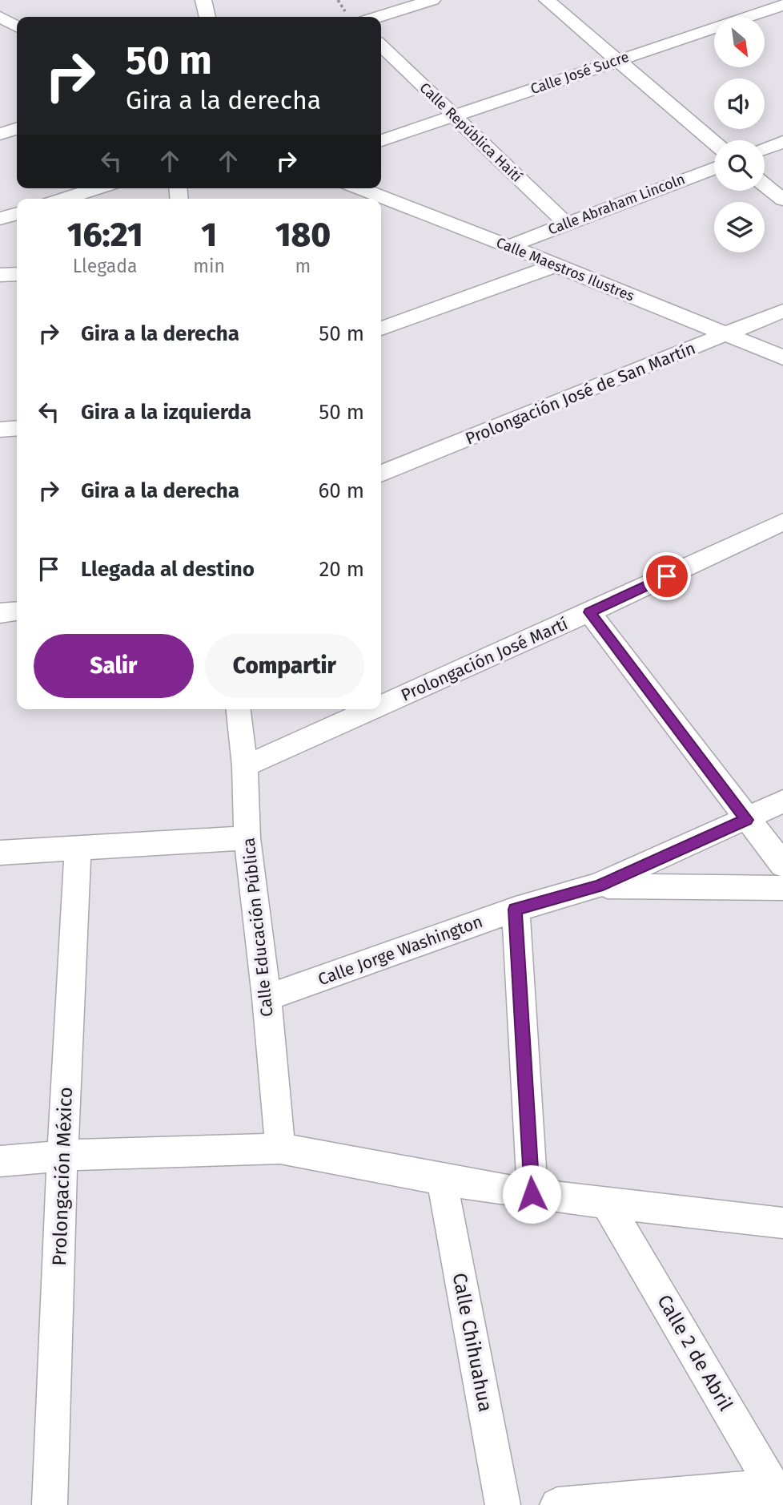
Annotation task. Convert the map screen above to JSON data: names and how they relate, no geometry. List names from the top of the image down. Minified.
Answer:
{"streets":{"street":["Calle José Sucre","Calle República Haití","Calle Abraham Lincoln","Calle Maestros Ilustres","Prolongación José de San Martín","Prolongación José Martí","Calle Educación Pública","Calle Jorge Washington","Prolongación México","Calle Chihuahua","Calle 2 de Abril"]},"crossings":[["Calle José Sucre","Calle República Haití"],["Calle República Haití","Calle Abraham Lincoln"],["Calle Abraham Lincoln","Calle Maestros Ilustres"],["Calle Maestros Ilustres","Prolongación José de San Martín"],["Prolongación José Martí","Calle Educación Pública"],["Calle Educación Pública","Calle Jorge Washington"]],"north":"bottom right","page":{"turn":["50 m","Gira a la derecha"],"eta":["16:21","Llegada","1","min","180","m"],"list":[{"name":"Gira a la derecha","value":"50 m"},{"name":"Gira a la izquierda","value":"50 m"},{"name":"Gira a la derecha","value":"60 m"},{"name":"Llegada al destino","value":"20 m"}],"buttons":["Salir","Compartir"]}}
